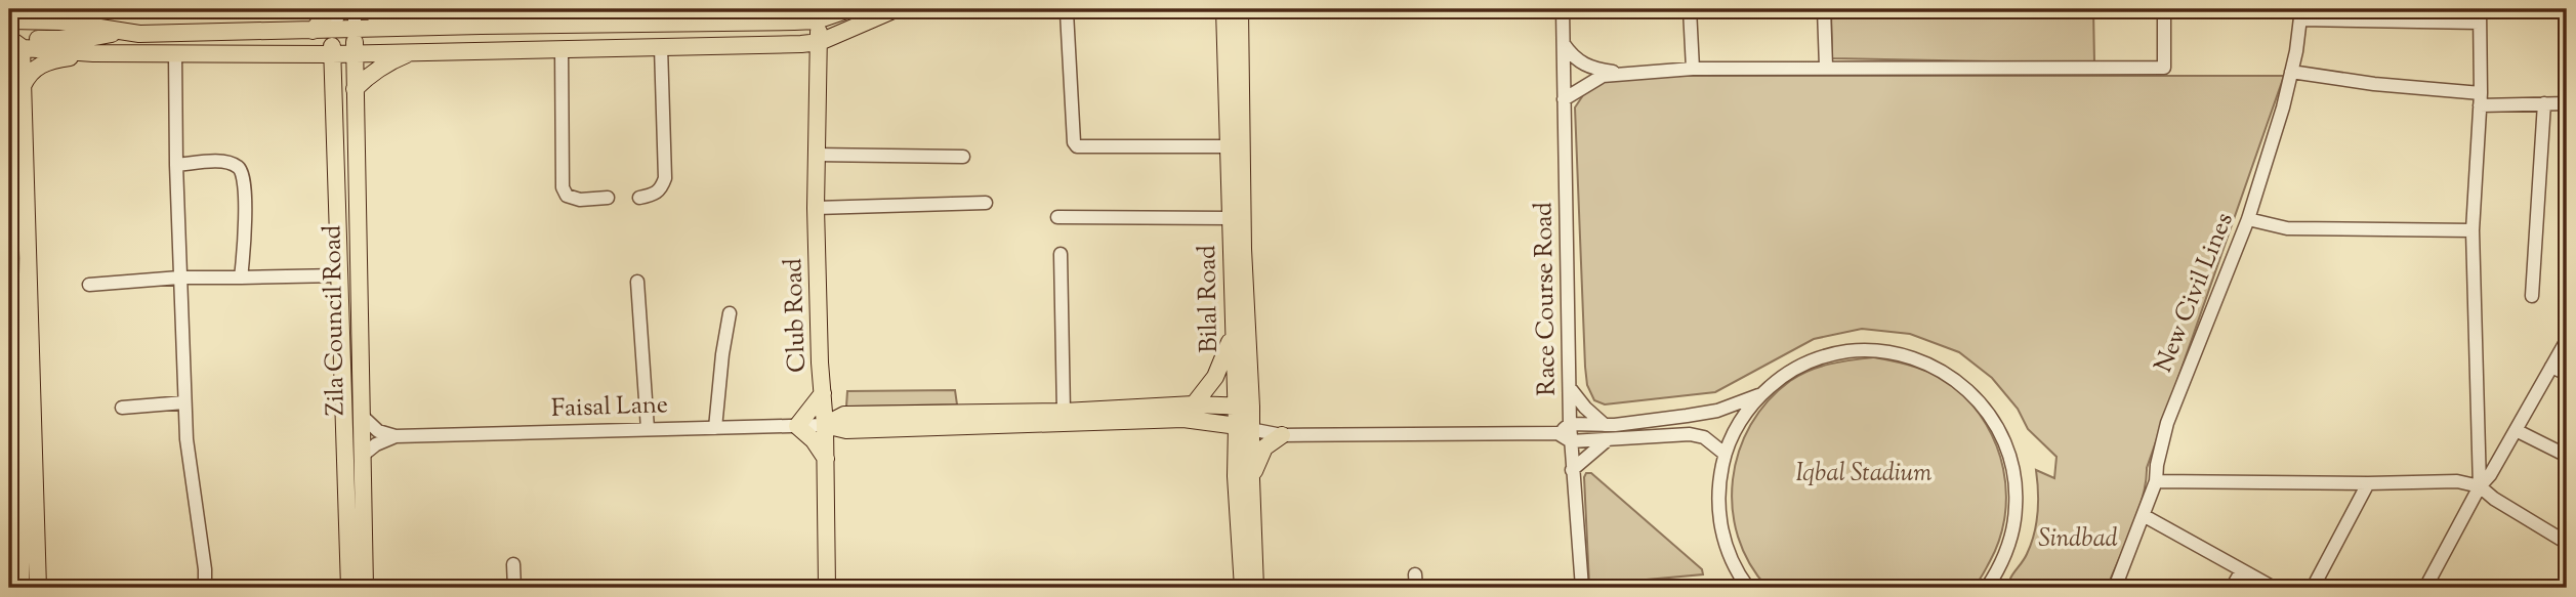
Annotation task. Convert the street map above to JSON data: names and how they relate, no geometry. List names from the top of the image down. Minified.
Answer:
{"streets":{"main road":["Bilal Road","Club Road","Zila Council Road","Faisal Lane"],"street":["New Civil Lines","Race Course Road"]},"crossings":[["Bilal Road","Faisal Lane"],["Club Road","Faisal Lane"],["Zila Council Road","Faisal Lane"]],"parks":["Iqbal Stadium","Sindbad"]}
